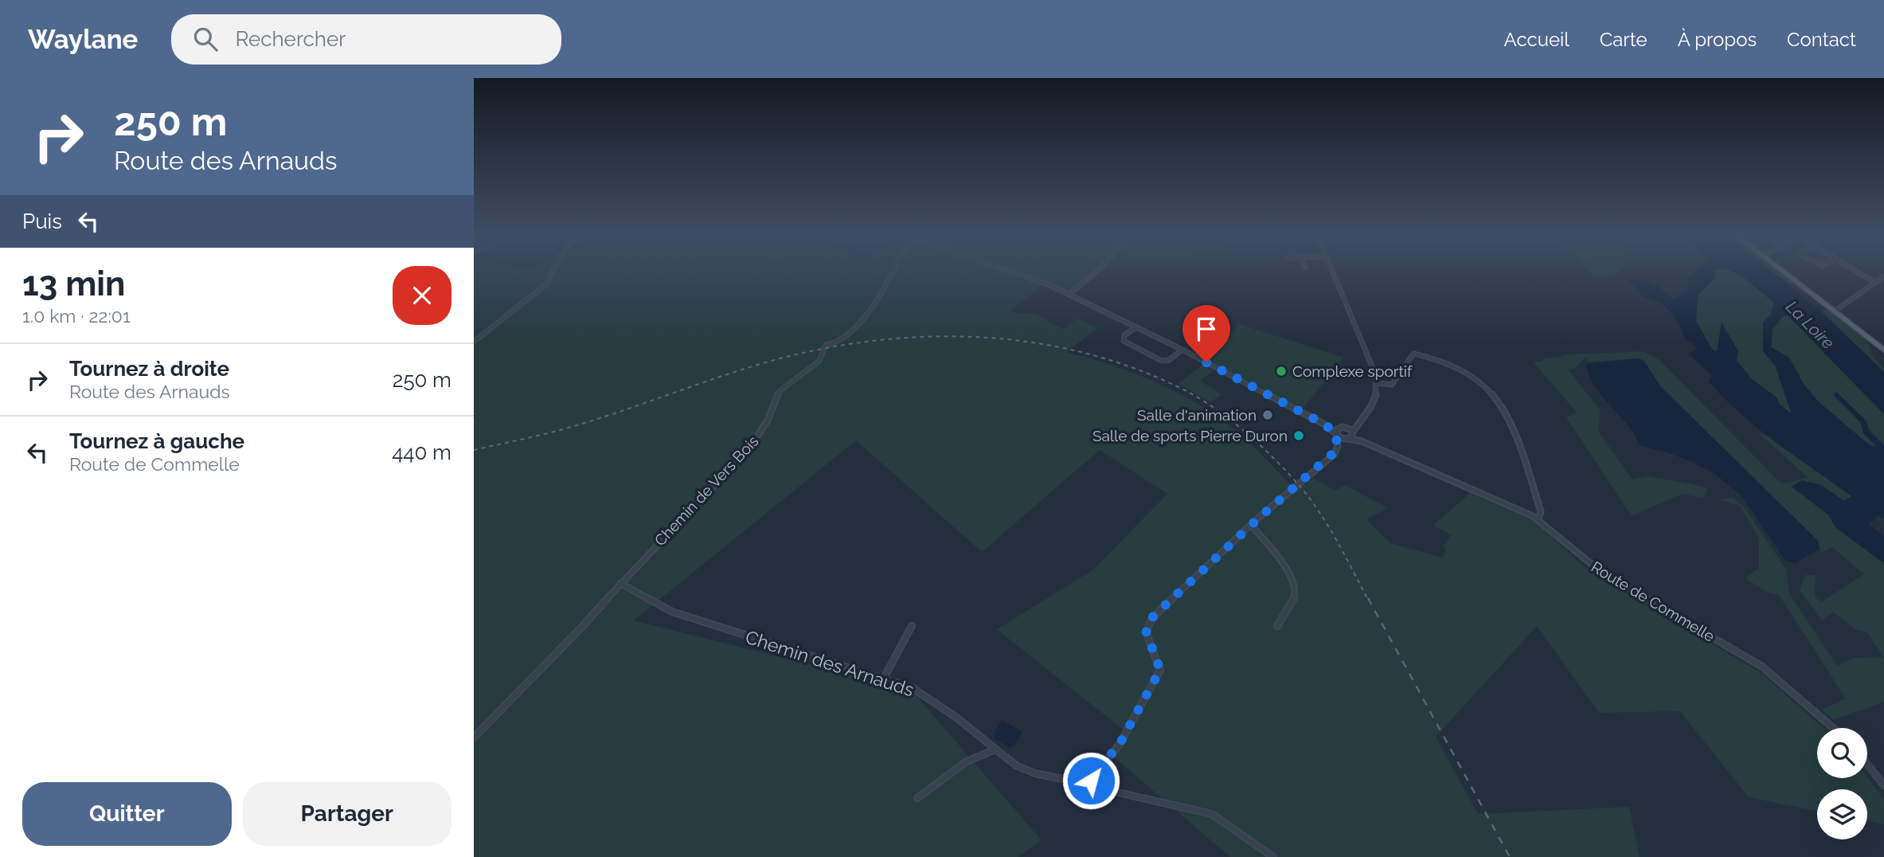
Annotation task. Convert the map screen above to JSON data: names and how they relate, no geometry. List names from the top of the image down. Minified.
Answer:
{"streets":{"street":["Chemin de Vers Bois","Route de Commelle","Chemin des Arnauds"]},"crossings":[["Chemin de Vers Bois","Chemin des Arnauds"]],"water":["La Loire"],"places":["Complexe sportif","Salle d'animation","Salle de sports Pierre Duron"],"page":{"header":"Waylane","search":"Rechercher","nav":["Accueil","Carte","À propos","Contact"],"turn":["250 m","Route des Arnauds"],"then":"Puis","heading":["13 min","1.0 km · 22:01"],"list":[{"name":"Tournez à droite","note":"Route des Arnauds","value":"250 m"},{"name":"Tournez à gauche","note":"Route de Commelle","value":"440 m"}],"buttons":["Quitter","Partager"]}}
